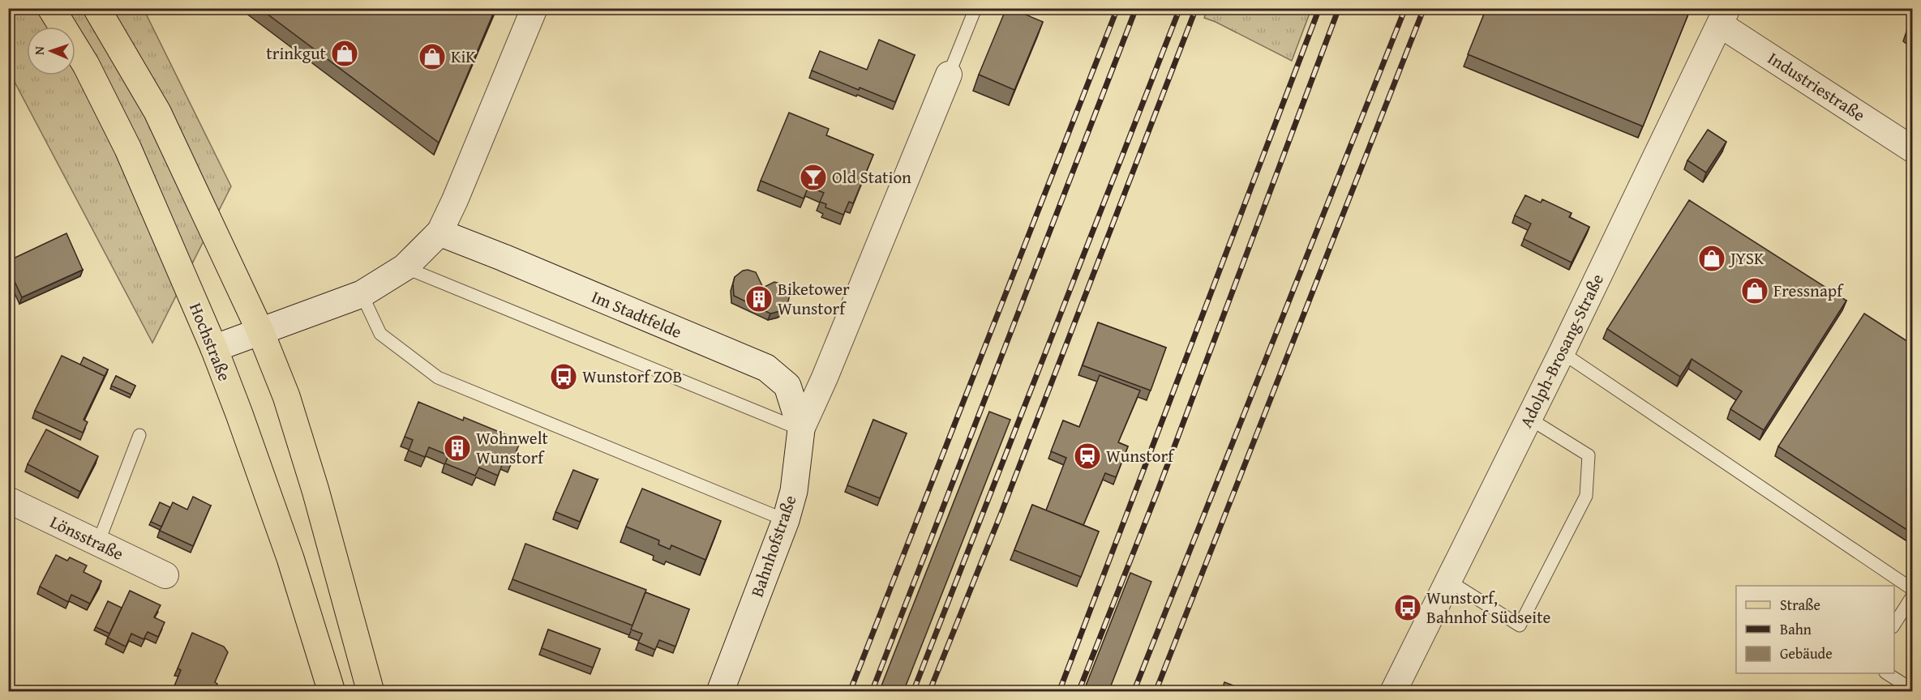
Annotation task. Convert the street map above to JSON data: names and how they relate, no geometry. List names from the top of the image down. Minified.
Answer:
{"streets":{"main road":["Hochstraße"],"street":["Industriestraße","Im Stadtfelde","Adolph-Brosang-Straße","Lönsstraße","Bahnhofstraße"]},"crossings":[["Industriestraße","Adolph-Brosang-Straße"],["Im Stadtfelde","Bahnhofstraße"]],"places":{"shop":["trinkgut","KiK","JYSK","Fressnapf"],"bar":["Old Station"],"building":["Biketower Wunstorf","Wohnwelt Wunstorf"],"bus stop":["Wunstorf ZOB","Wunstorf, Bahnhof Südseite"],"station":["Wunstorf"]},"legend":["Straße","Bahn","Gebäude"],"north":"left"}
